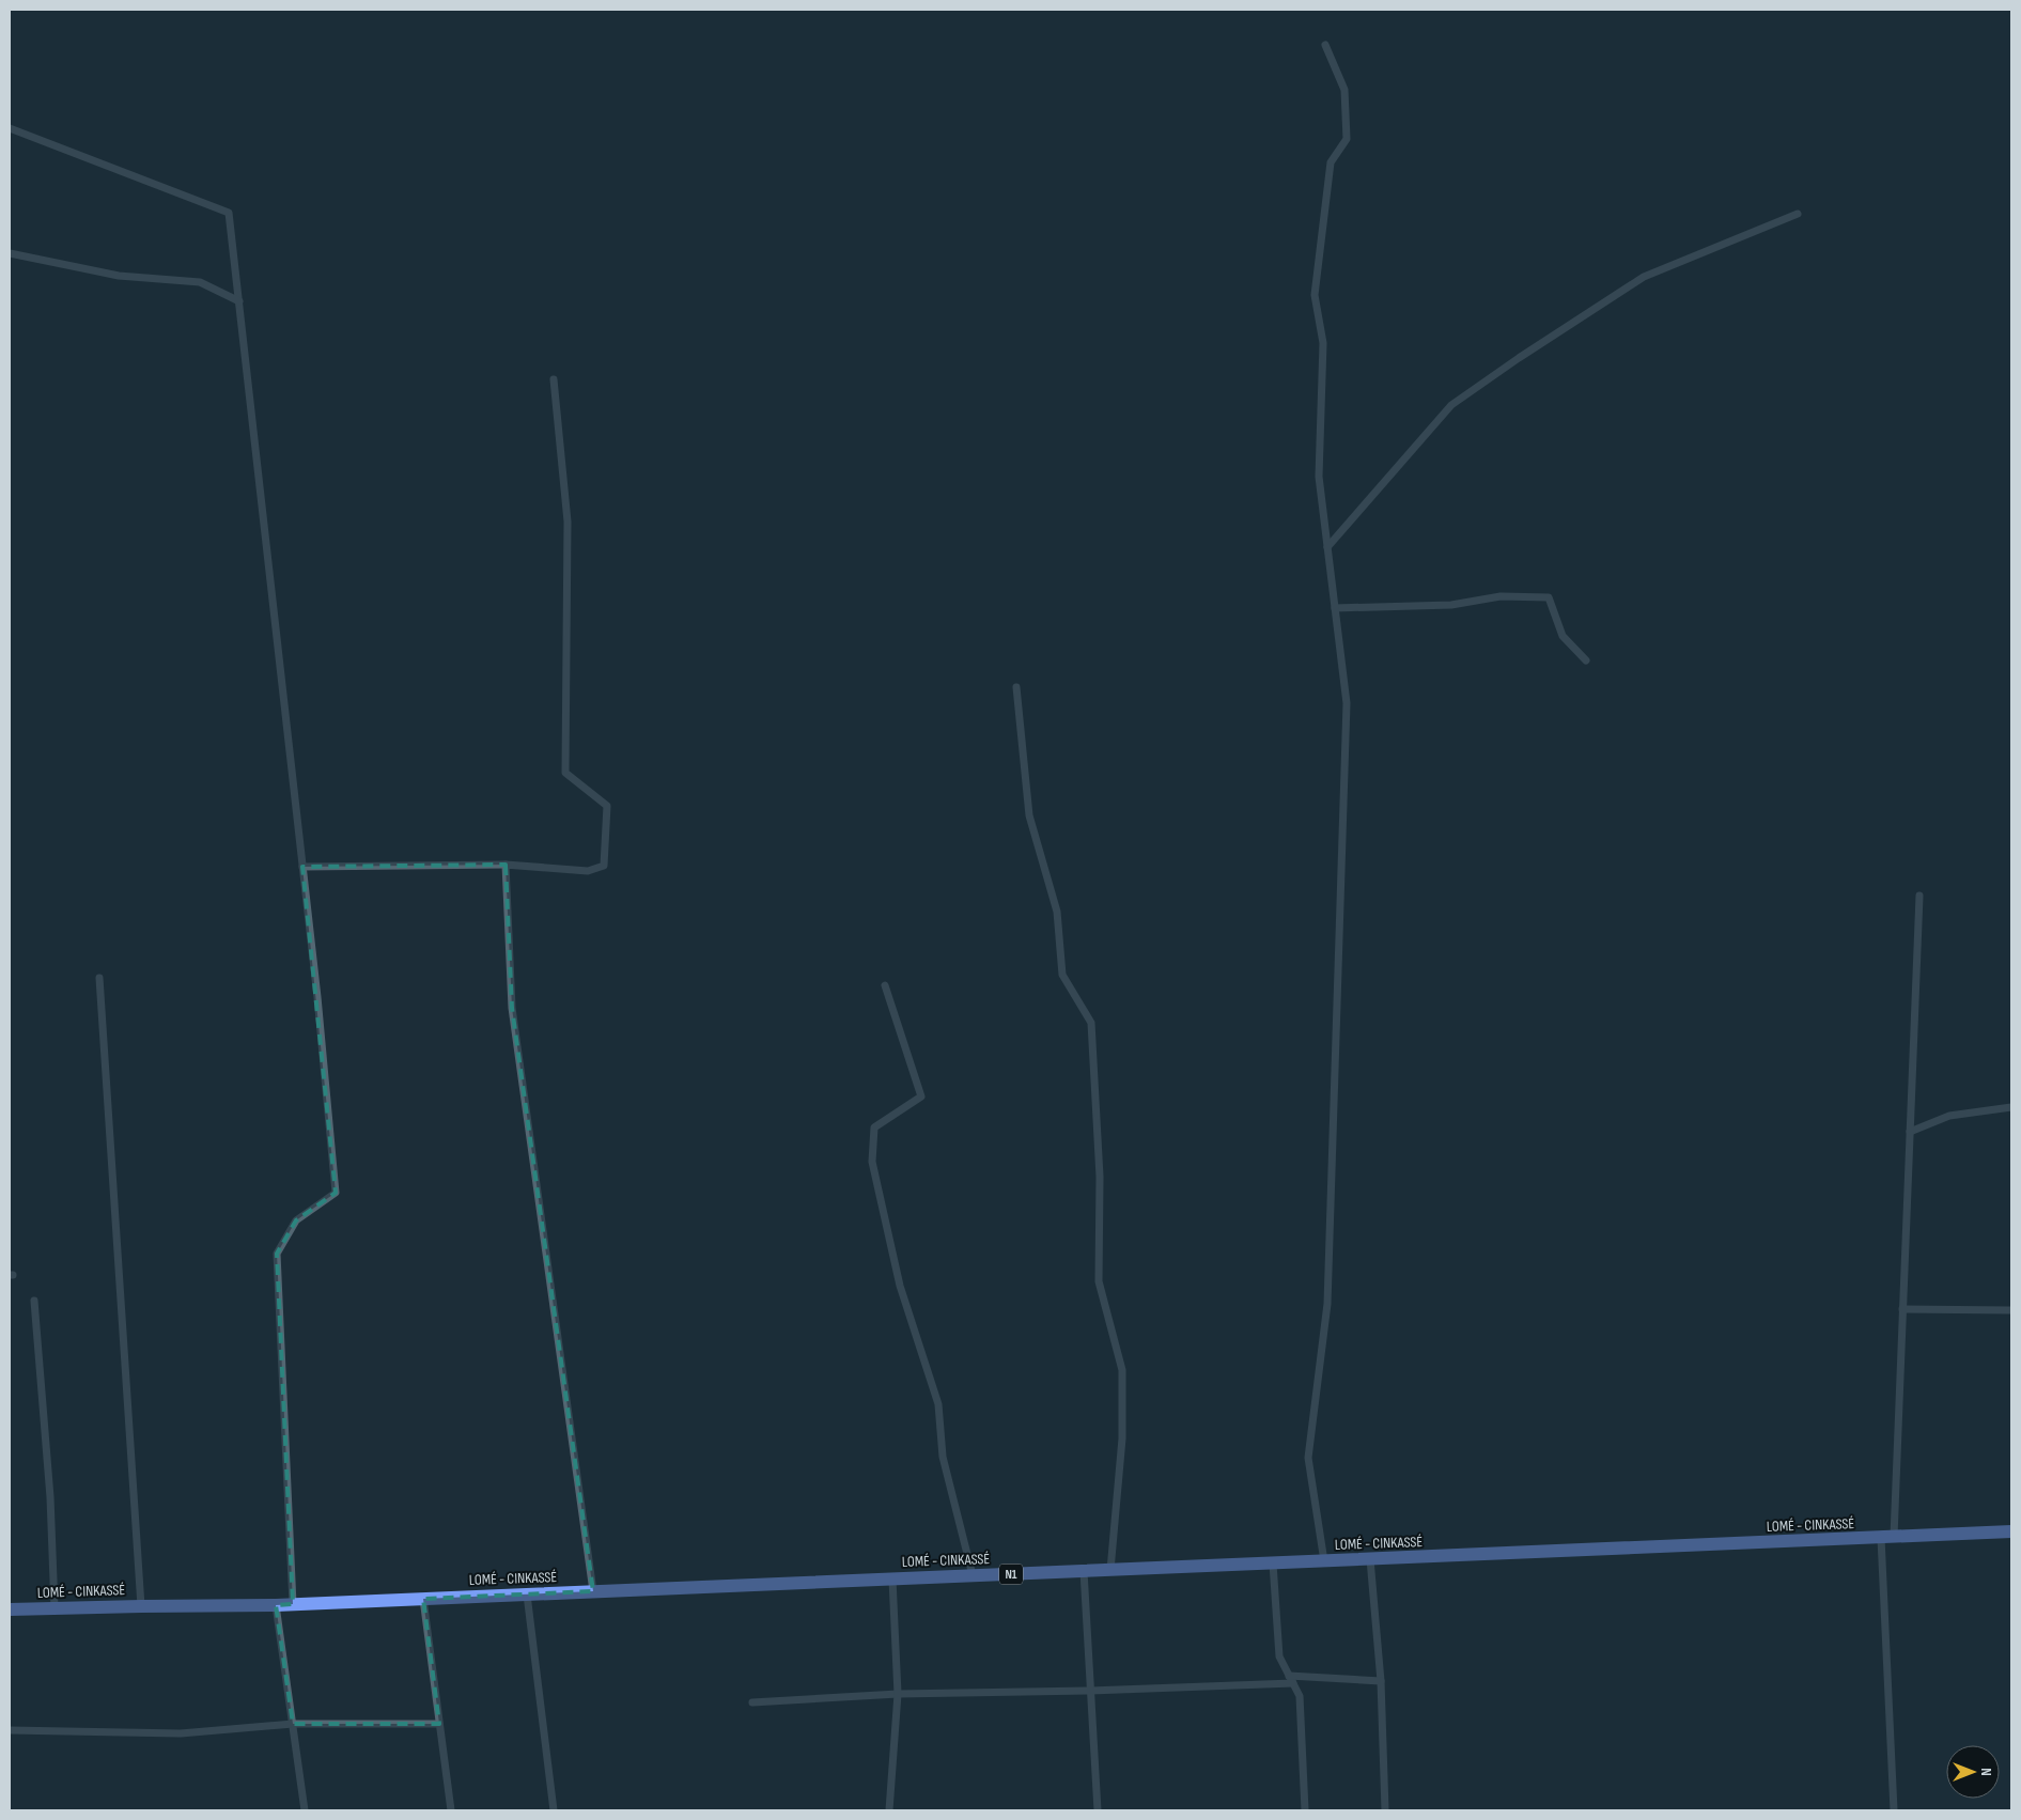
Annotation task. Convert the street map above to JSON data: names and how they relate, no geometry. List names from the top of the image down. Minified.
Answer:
{"streets":{"highway":["LOMÉ - CINKASSÉ","N1"]},"north":"right"}
